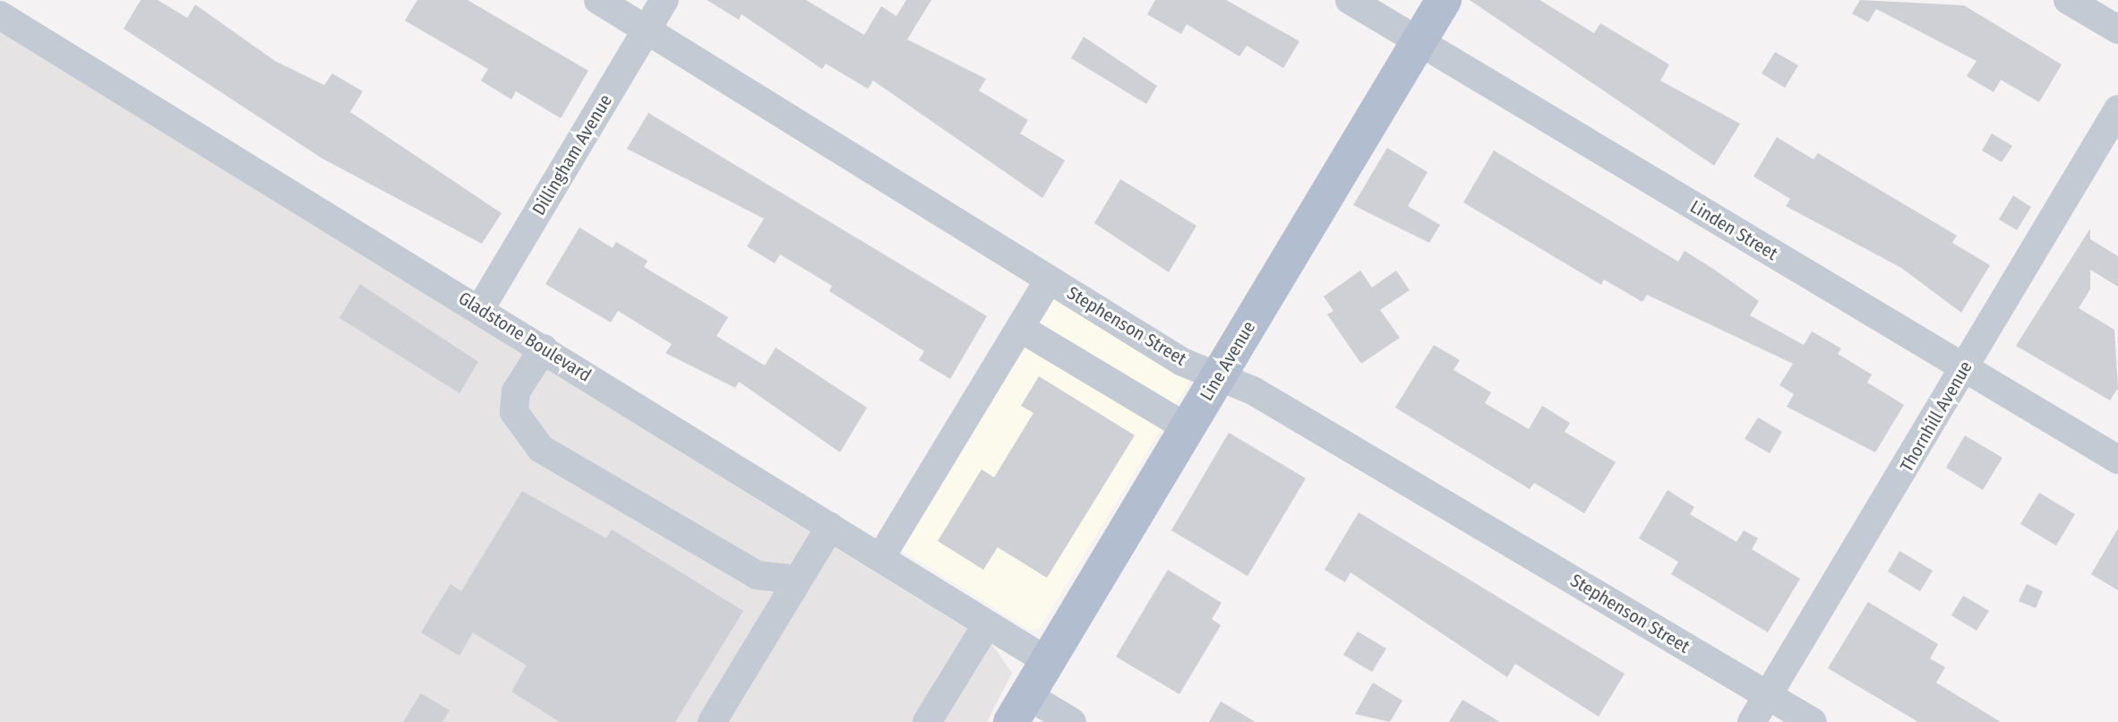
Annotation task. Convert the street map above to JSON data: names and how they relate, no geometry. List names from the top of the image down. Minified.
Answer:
{"streets":{"main road":["Line Avenue"],"street":["Dillingham Avenue","Linden Street","Stephenson Street","Gladstone Boulevard","Thornhill Avenue"]},"crossings":[["Dillingham Avenue","Stephenson Street"],["Dillingham Avenue","Gladstone Boulevard"],["Linden Street","Line Avenue"],["Linden Street","Thornhill Avenue"],["Stephenson Street","Line Avenue"],["Stephenson Street","Thornhill Avenue"],["Gladstone Boulevard","Line Avenue"]]}
